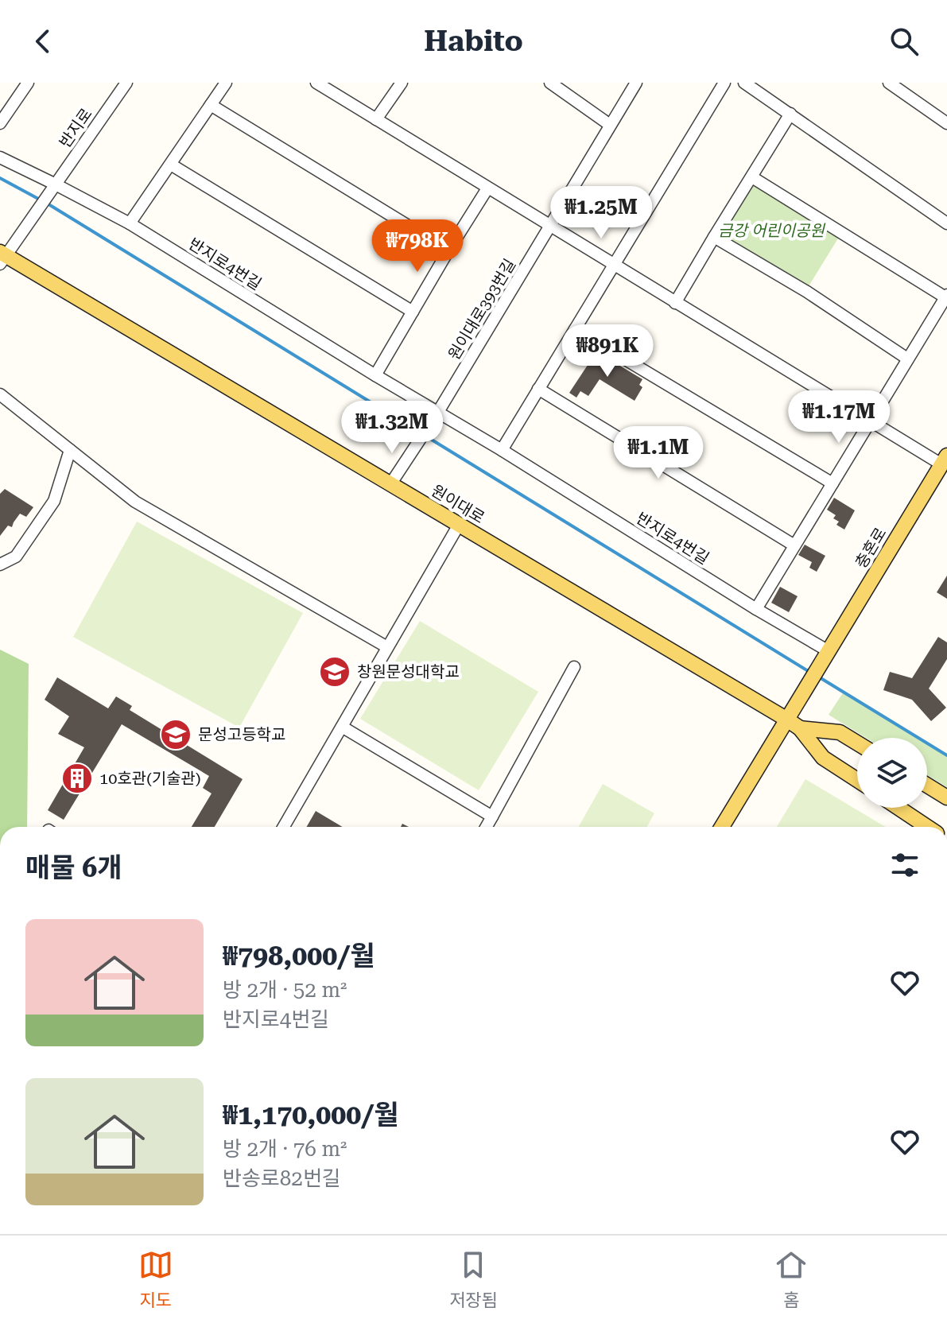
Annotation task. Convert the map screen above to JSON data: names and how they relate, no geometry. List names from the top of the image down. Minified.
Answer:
{"streets":{"main road":["원이대로","충혼로"],"street":["반지로","반지로4번길","원이대로393번길"]},"crossings":[["반지로","반지로4번길"],["반지로","원이대로"],["반지로4번길","원이대로393번길"],["반지로4번길","충혼로"],["원이대로393번길","원이대로"],["원이대로","충혼로"]],"parks":["금강 어린이공원"],"places":{"school or university":["창원문성대학교","문성고등학교"],"building":["10호관(기술관)"]},"page":{"header":"Habito","price":["₩1.25M","₩798K","₩891K","₩1.17M","₩1.32M","₩1.1M"],"heading":"매물 6개","list":[{"name":"₩798,000/월","note":"방 2개 · 52 m² · 반지로4번길"},{"name":"₩1,170,000/월","note":"방 2개 · 76 m² · 반송로82번길"}],"tabs":["지도","저장됨","홈"]}}
